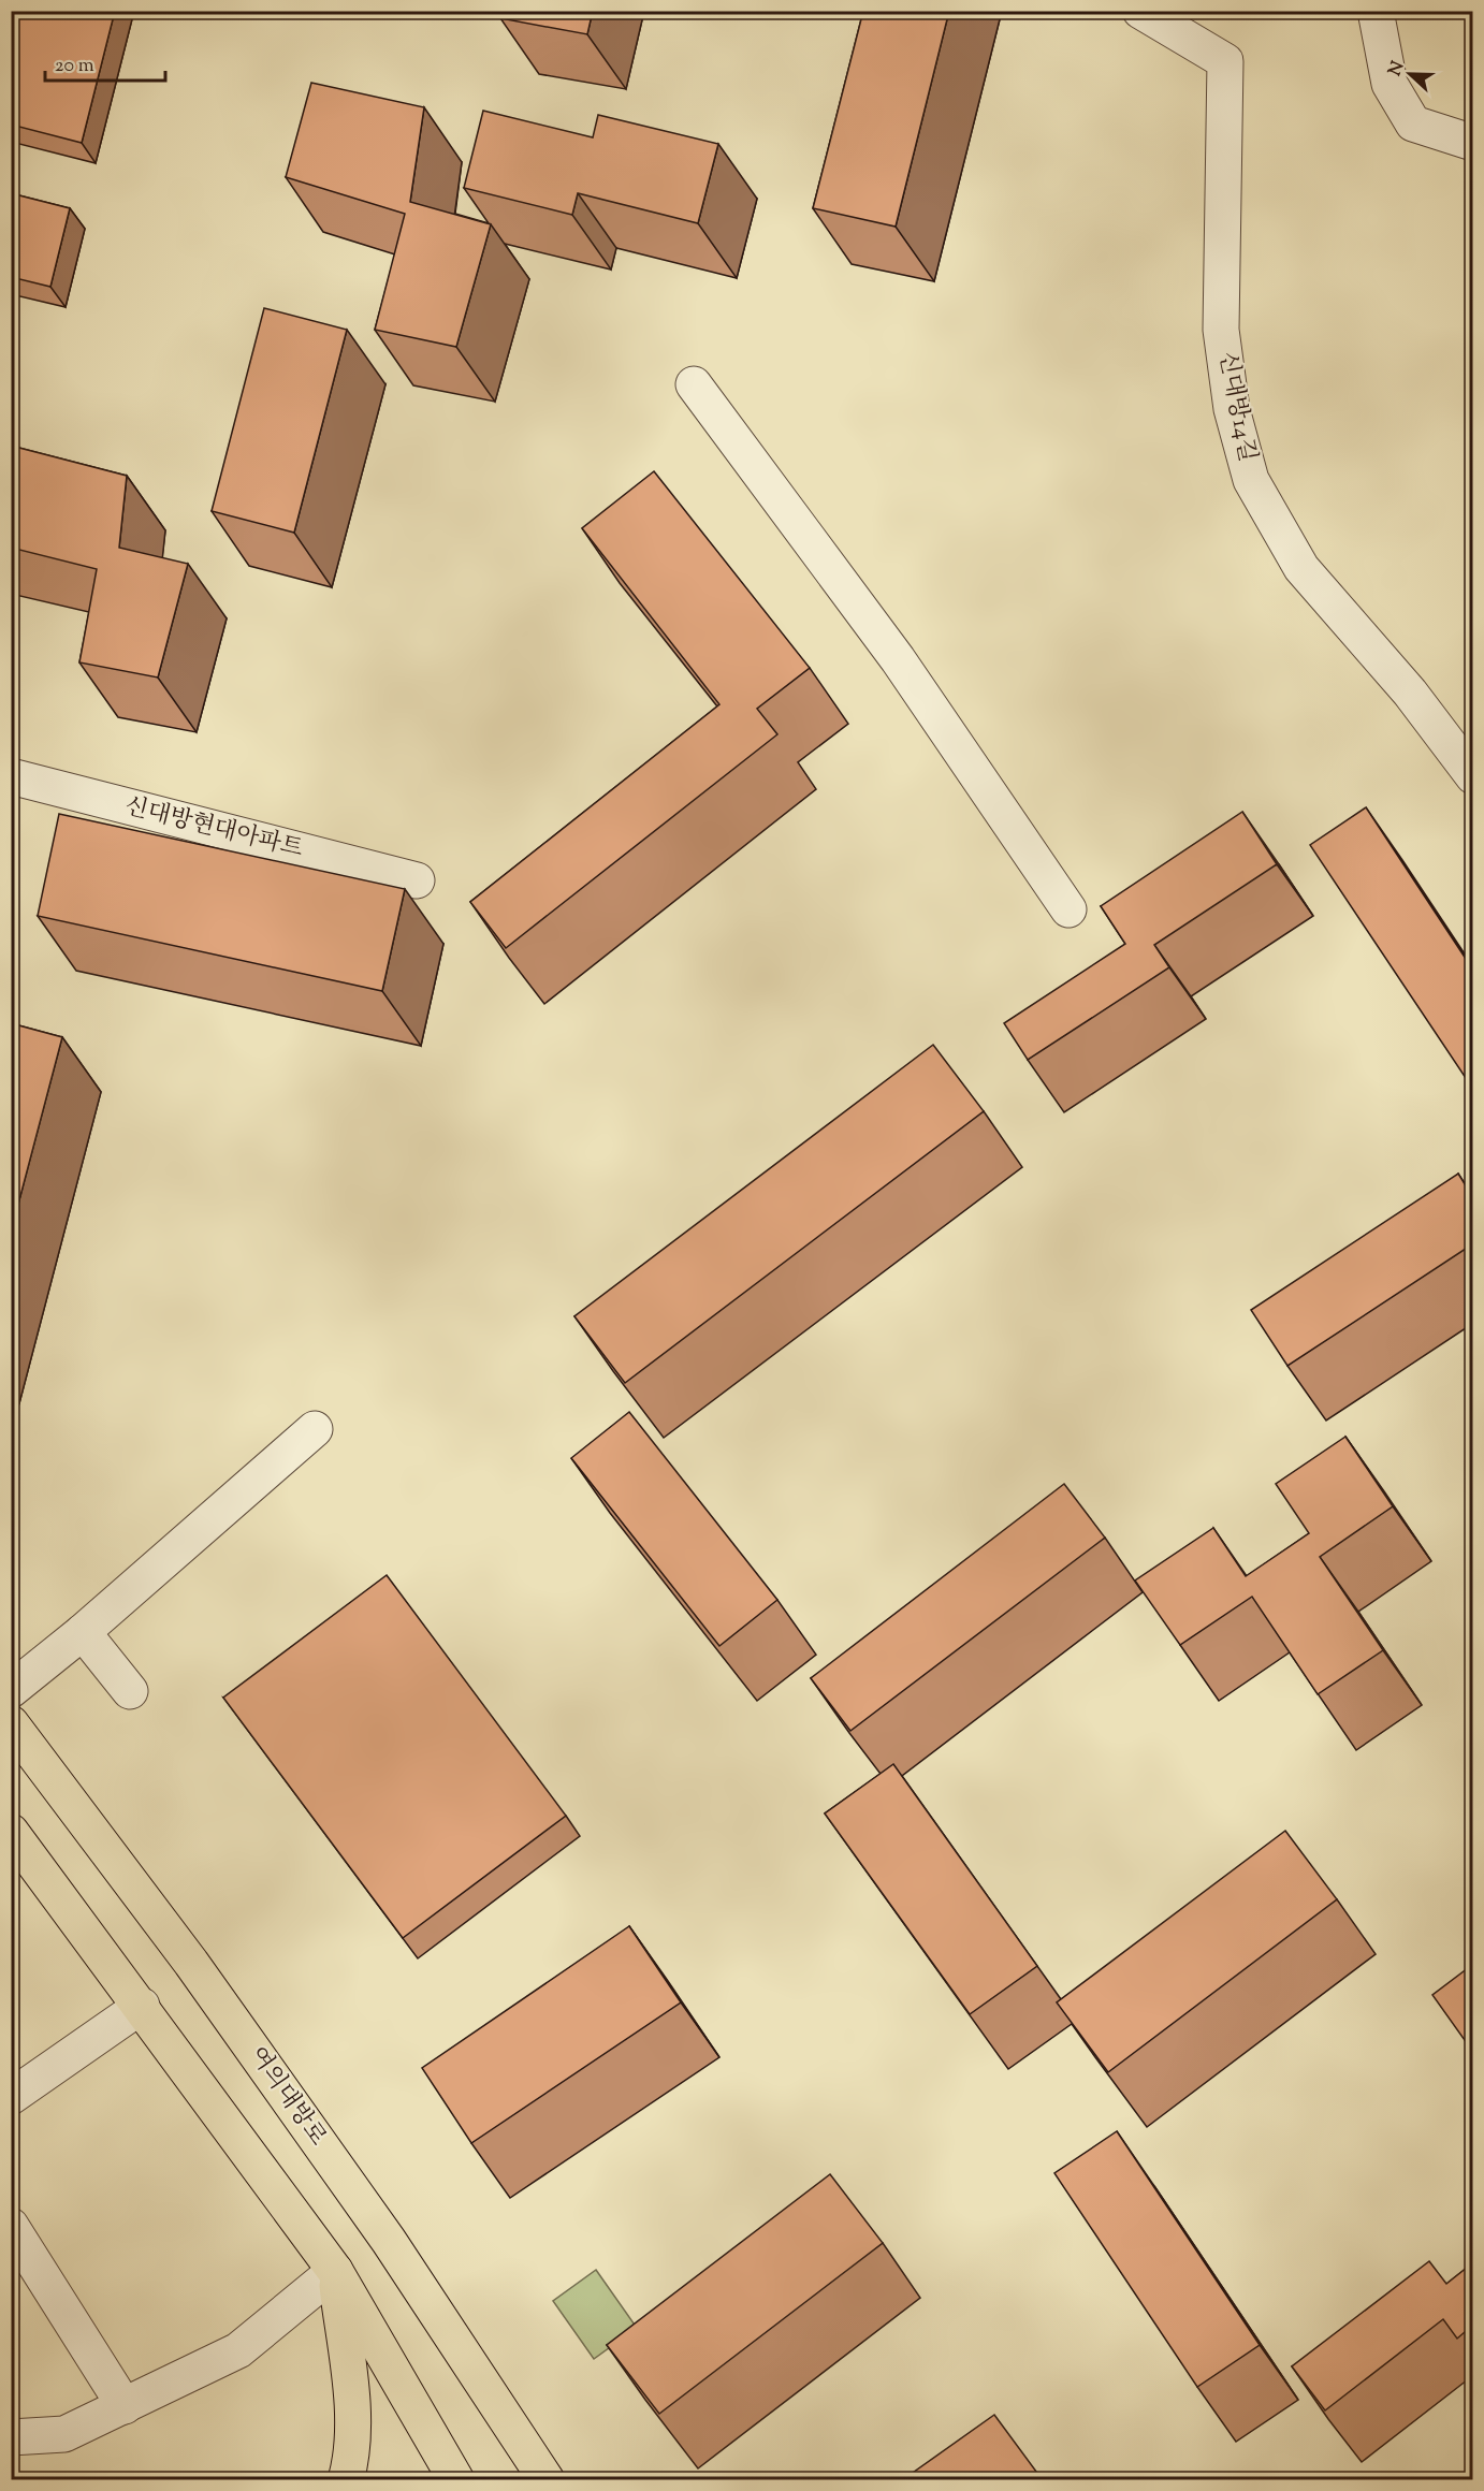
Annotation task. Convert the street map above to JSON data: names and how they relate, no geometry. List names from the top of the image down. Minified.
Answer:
{"streets":{"main road":["여의대방로"],"street":["신대방14길","신대방현대아파트"]},"scale_bar":"20 m","north":"left"}
